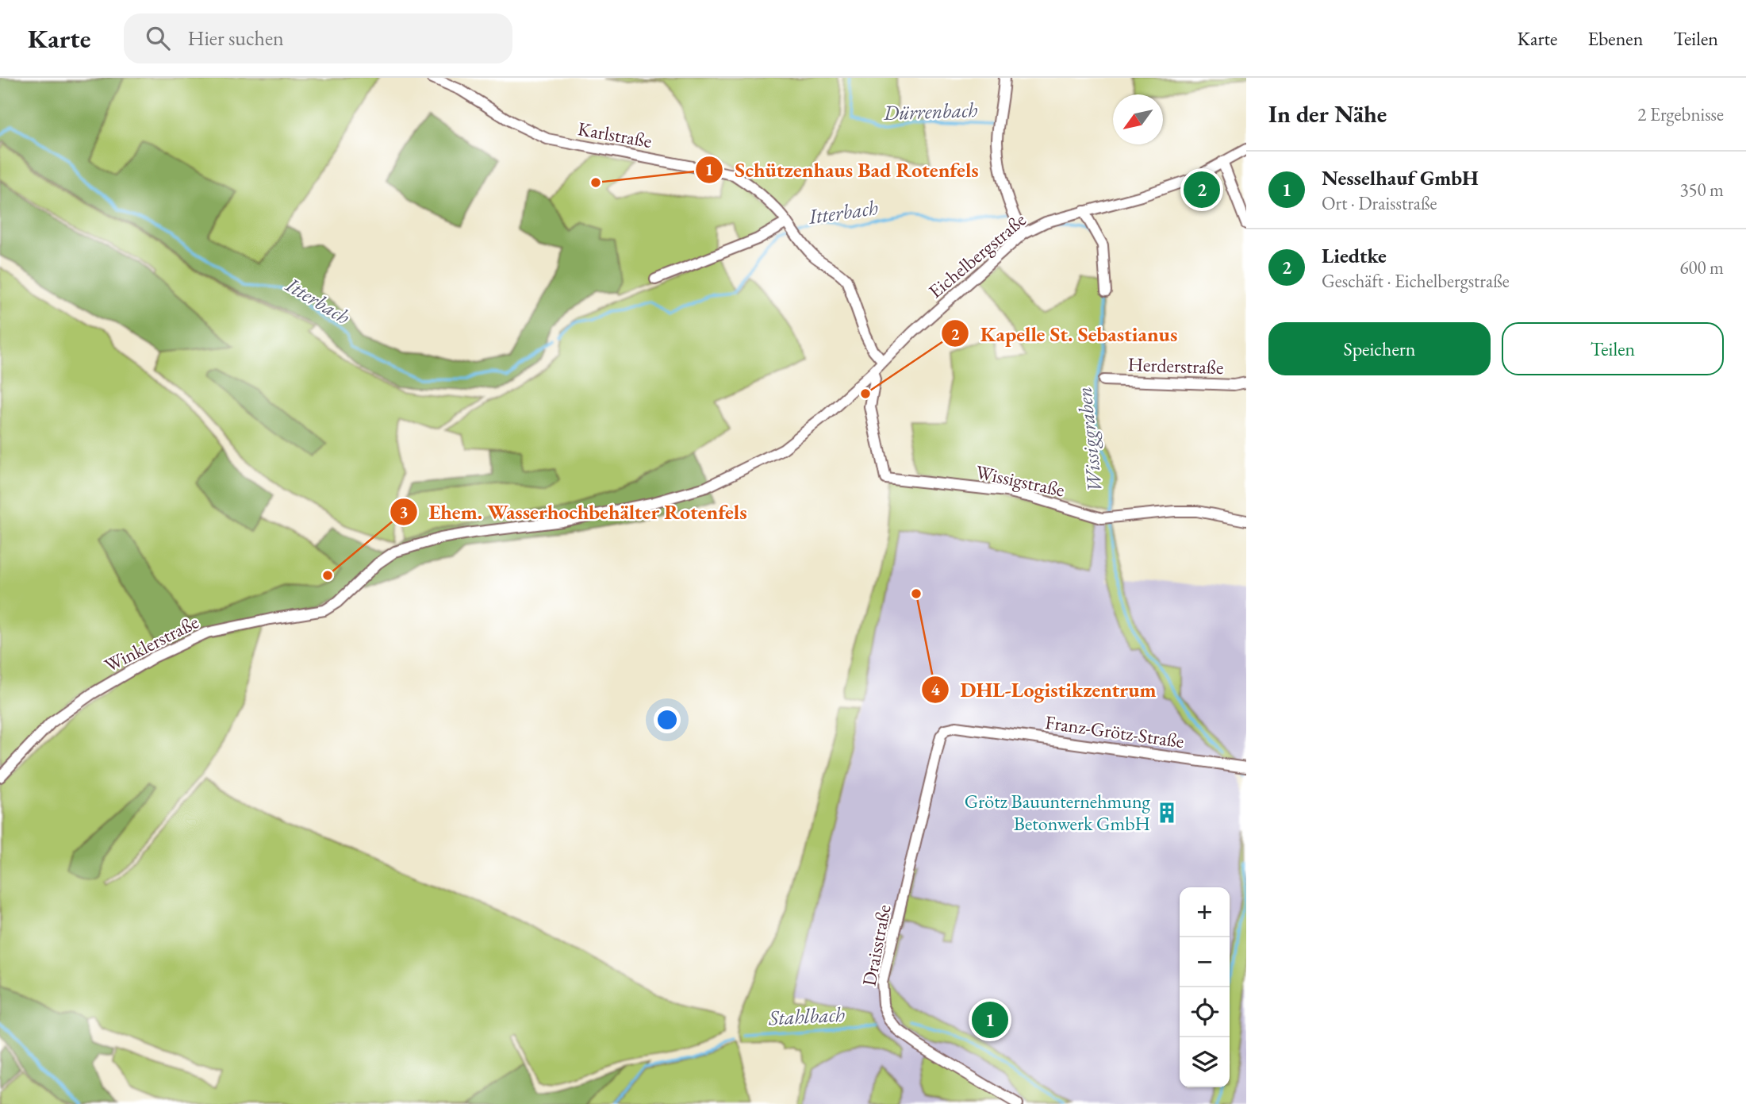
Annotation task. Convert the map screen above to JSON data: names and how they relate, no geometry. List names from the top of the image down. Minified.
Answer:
{"streets":{"street":["Karlstraße","Eichelbergstraße","Herderstraße","Wissigstraße","Winklerstraße","Franz-Grötz-Straße","Draisstraße"]},"crossings":[["Karlstraße","Eichelbergstraße"],["Eichelbergstraße","Wissigstraße"],["Eichelbergstraße","Winklerstraße"],["Franz-Grötz-Straße","Draisstraße"]],"water":["Dürrenbach","Itterbach","Wissiggraben","Stahlbach"],"places":{"other":["Schützenhaus Bad Rotenfels","Kapelle St. Sebastianus","Ehem. Wasserhochbehälter Rotenfels","DHL-Logistikzentrum"],"building":["Grötz Bauunternehmung Betonwerk GmbH"]},"north":"bottom left","page":{"header":"Karte","search":"Hier suchen","nav":["Karte","Ebenen","Teilen"],"heading":["In der Nähe","2 Ergebnisse"],"list":[{"mark":"1","name":"Nesselhauf GmbH","note":"Ort · Draisstraße","value":"350 m"},{"mark":"2","name":"Liedtke","note":"Geschäft · Eichelbergstraße","value":"600 m"}],"pins":["2","1"],"buttons":["Speichern","Teilen"],"map_buttons":["+","−"]}}
